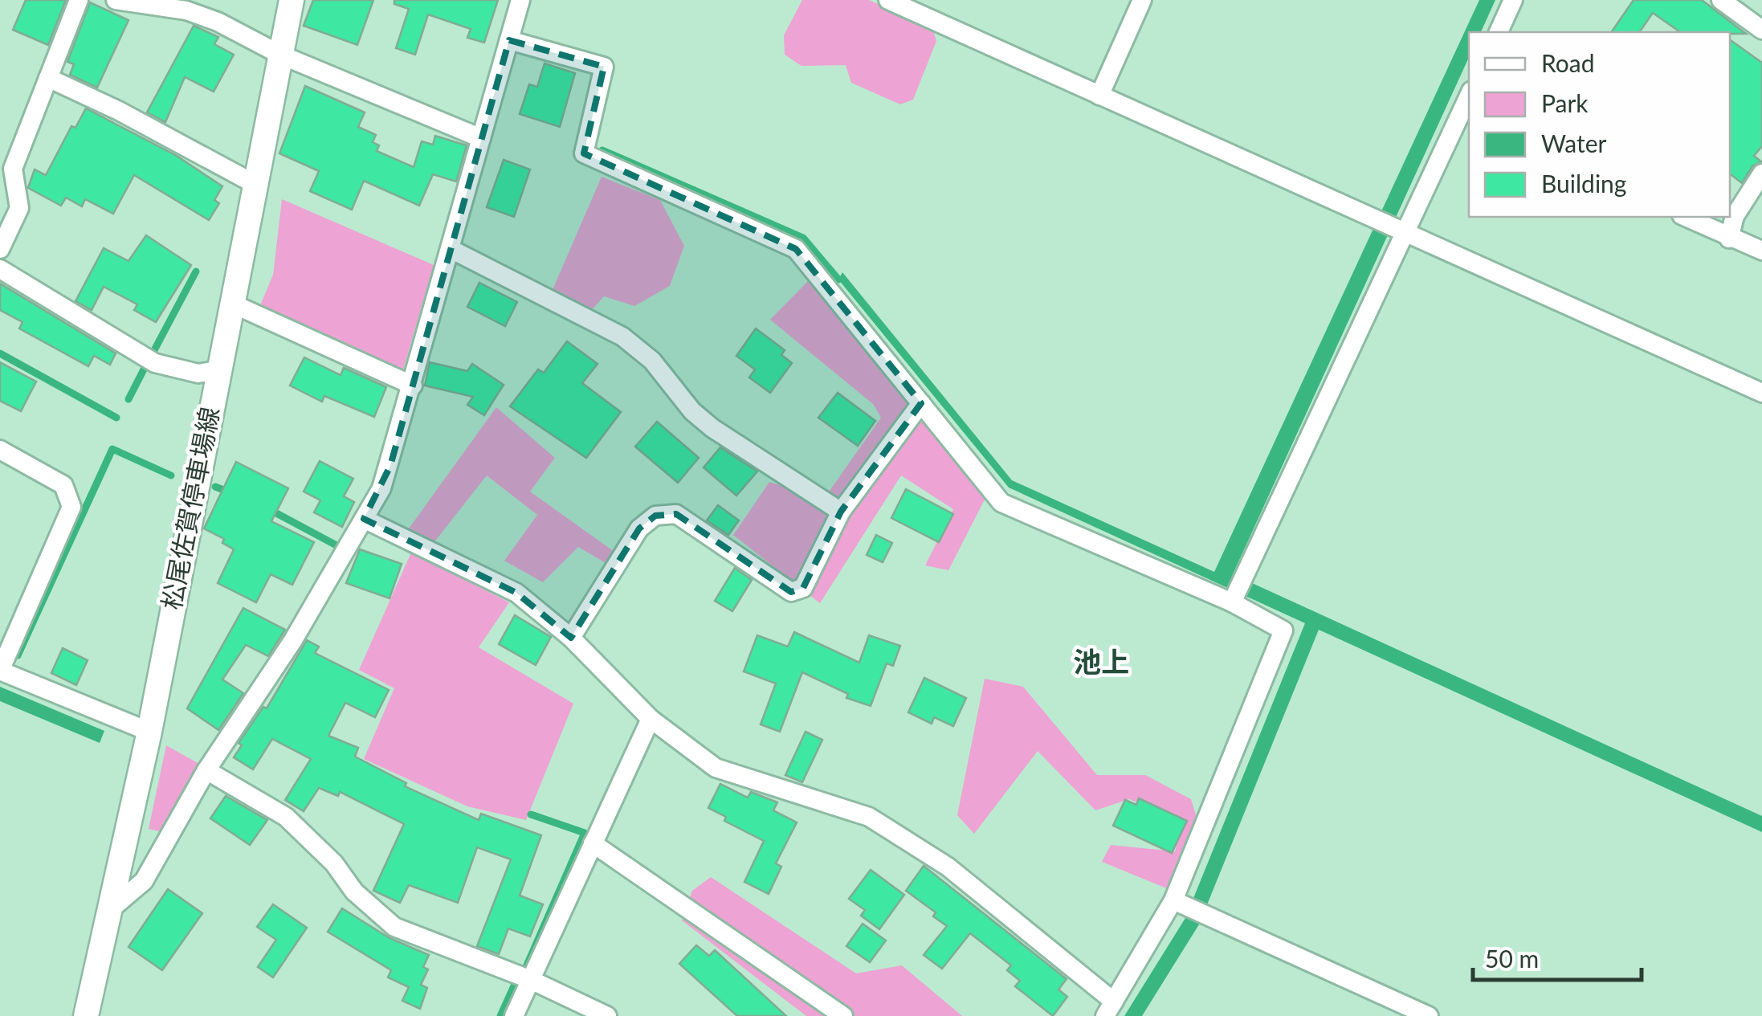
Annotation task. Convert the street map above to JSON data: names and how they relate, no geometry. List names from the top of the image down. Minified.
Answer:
{"streets":{"main road":["松尾佐賀停車場線"]},"districts":["池上"],"legend":["Road","Park","Water","Building"],"scale_bar":"50 m"}
